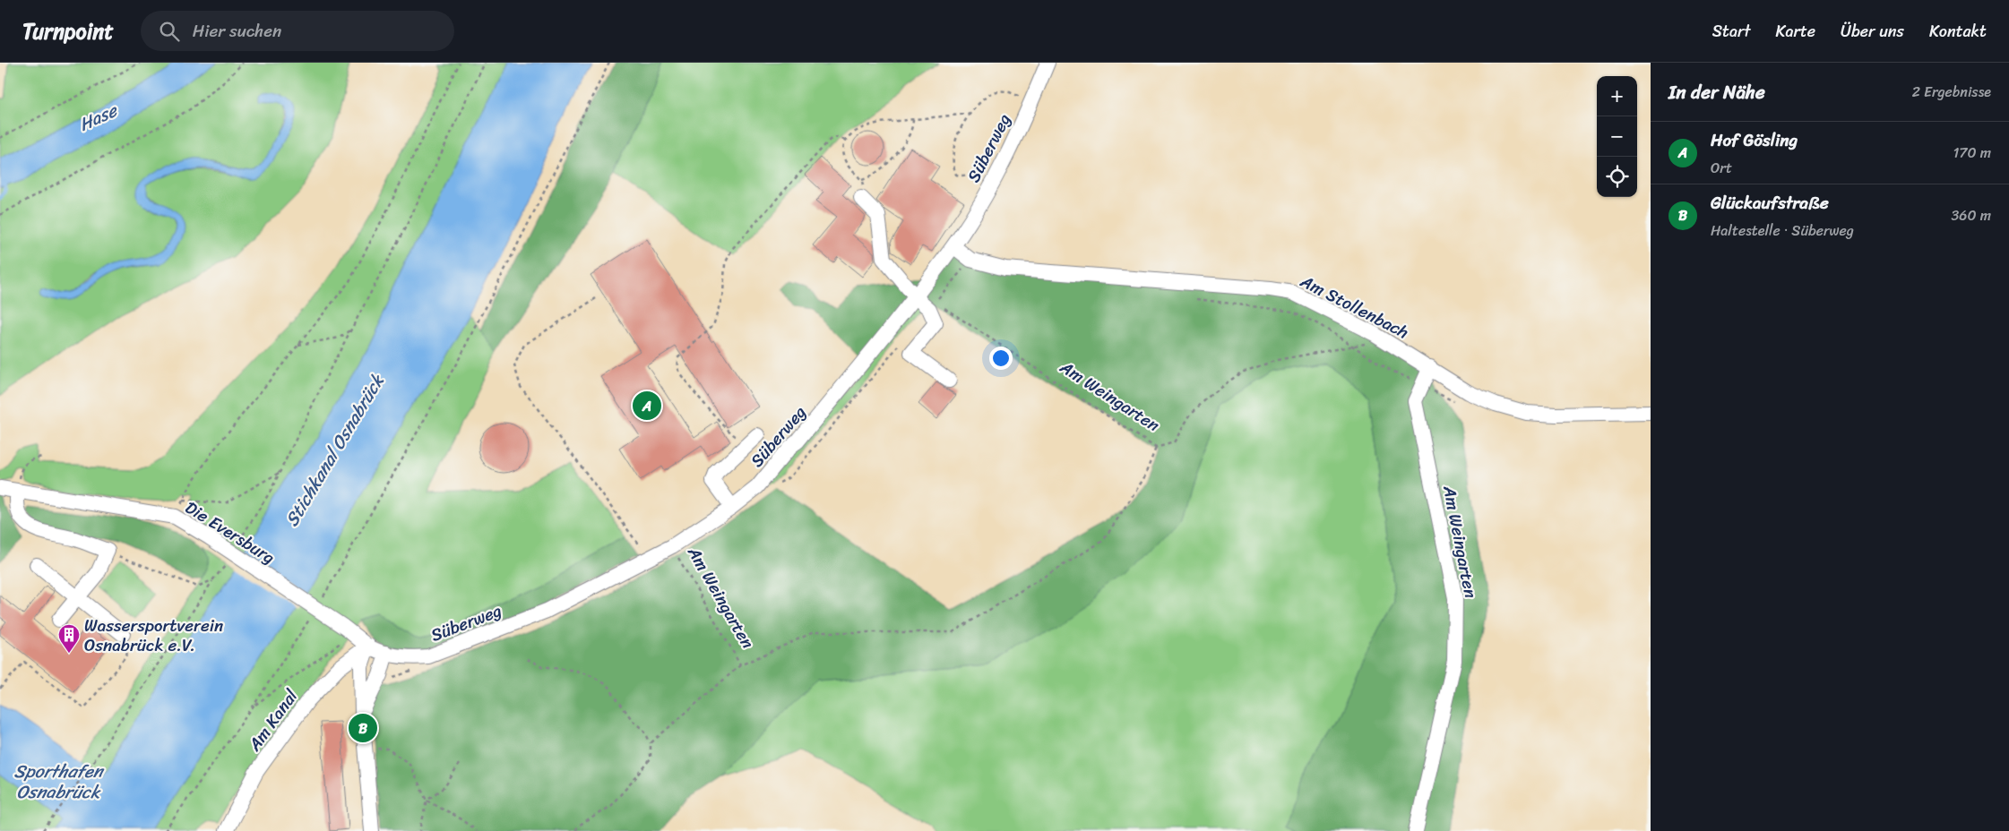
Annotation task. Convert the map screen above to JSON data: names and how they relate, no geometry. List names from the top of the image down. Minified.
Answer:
{"streets":{"street":["Süberweg","Am Stollenbach","Am Weingarten","Die Eversburg","Am Kanal"]},"crossings":[["Süberweg","Am Stollenbach"],["Süberweg","Am Weingarten"],["Süberweg","Die Eversburg"],["Süberweg","Am Kanal"],["Am Stollenbach","Am Weingarten"],["Die Eversburg","Am Kanal"]],"water":["Hase","Stichkanal Osnabrück","Sporthafen Osnabrück"],"places":{"building":["Wassersportverein Osnabrück e.V."]},"page":{"header":"Turnpoint","search":"Hier suchen","nav":["Start","Karte","Über uns","Kontakt"],"heading":["In der Nähe","2 Ergebnisse"],"map_buttons":["+","−"],"list":[{"mark":"A","name":"Hof Gösling","note":"Ort","value":"170 m"},{"mark":"B","name":"Glückaufstraße","note":"Haltestelle · Süberweg","value":"360 m"}],"pins":["A","B"]}}
